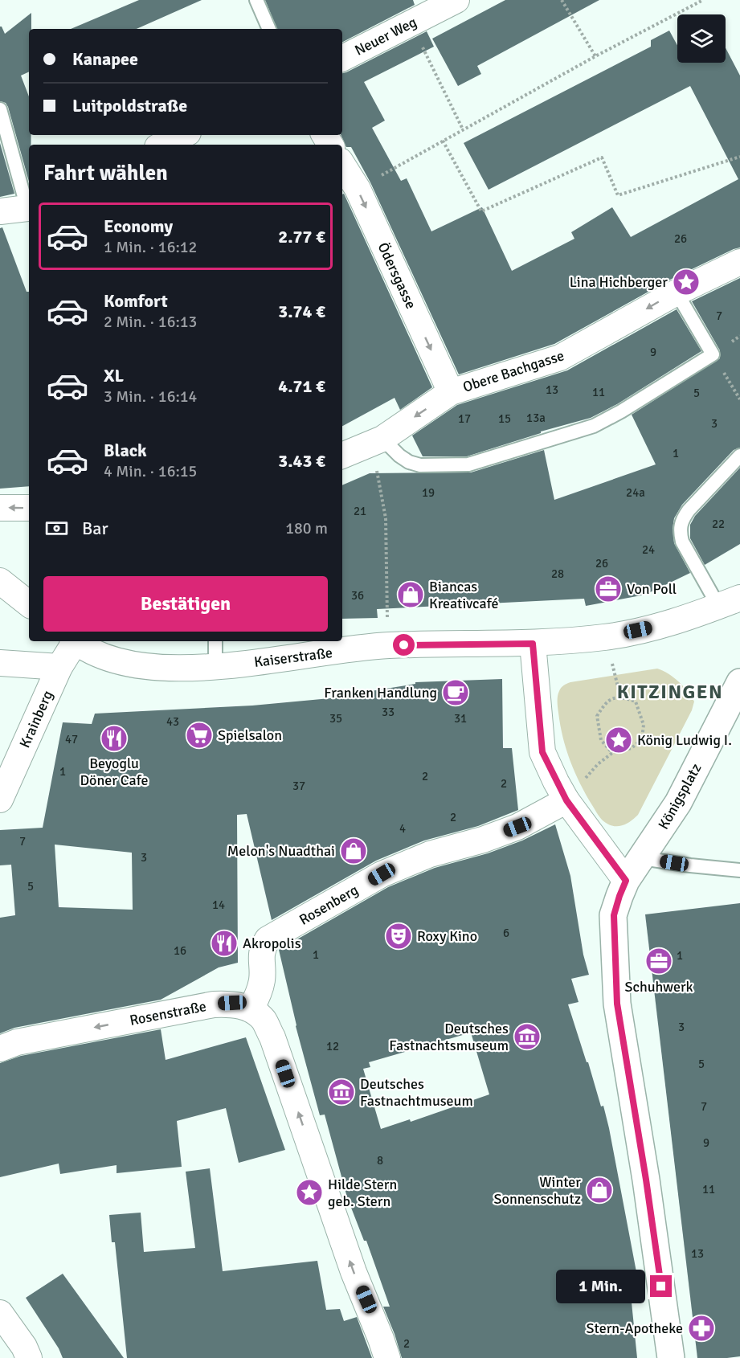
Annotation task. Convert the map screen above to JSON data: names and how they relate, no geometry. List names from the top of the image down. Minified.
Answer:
{"streets":{"street":["Neuer Weg","Ödersgasse","Obere Bachgasse","Kaiserstraße","Krainberg","Königsplatz","Rosenberg","Rosenstraße"]},"crossings":[["Ödersgasse","Obere Bachgasse"],["Rosenberg","Rosenstraße"]],"one_way":["Ödersgasse","Obere Bachgasse","Rosenstraße"],"districts":["KITZINGEN"],"places":{"place":["Lina Hichberger","König Ludwig I.","Hilde Stern geb. Stern"],"office":["Von Poll","Schuhwerk"],"shop":["Biancas Kreativcafé","Melon's Nuadthai","Winter Sonnenschutz"],"cafe":["Franken Handlung"],"supermarket":["Spielsalon"],"restaurant":["Beyoglu Döner Cafe","Akropolis"],"theatre":["Roxy Kino"],"museum":["Deutsches Fastnachtsmuseum","Deutsches Fastnachtmuseum"],"pharmacy":["Stern-Apotheke"]},"house_numbers":["26","7","9","13","11","5","13a","17","15","3","1","19","24a","21","22","24","26","28","36","33","35","31","43","47","1","2","2","37","2","4","7","3","5","14","6","16","1","1","3","12","5","7","9","8","11","13","2"],"page":{"banner":["Kanapee","Luitpoldstraße"],"heading":"Fahrt wählen","list":[{"name":"Economy","note":"1 Min. · 16:12","value":"2.77 €"},{"name":"Komfort","note":"2 Min. · 16:13","value":"3.74 €"},{"name":"XL","note":"3 Min. · 16:14","value":"4.71 €"},{"name":"Black","note":"4 Min. · 16:15","value":"3.43 €"}],"pay":["Bar","180 m"],"buttons":"Bestätigen","bubble":"1 Min."}}
